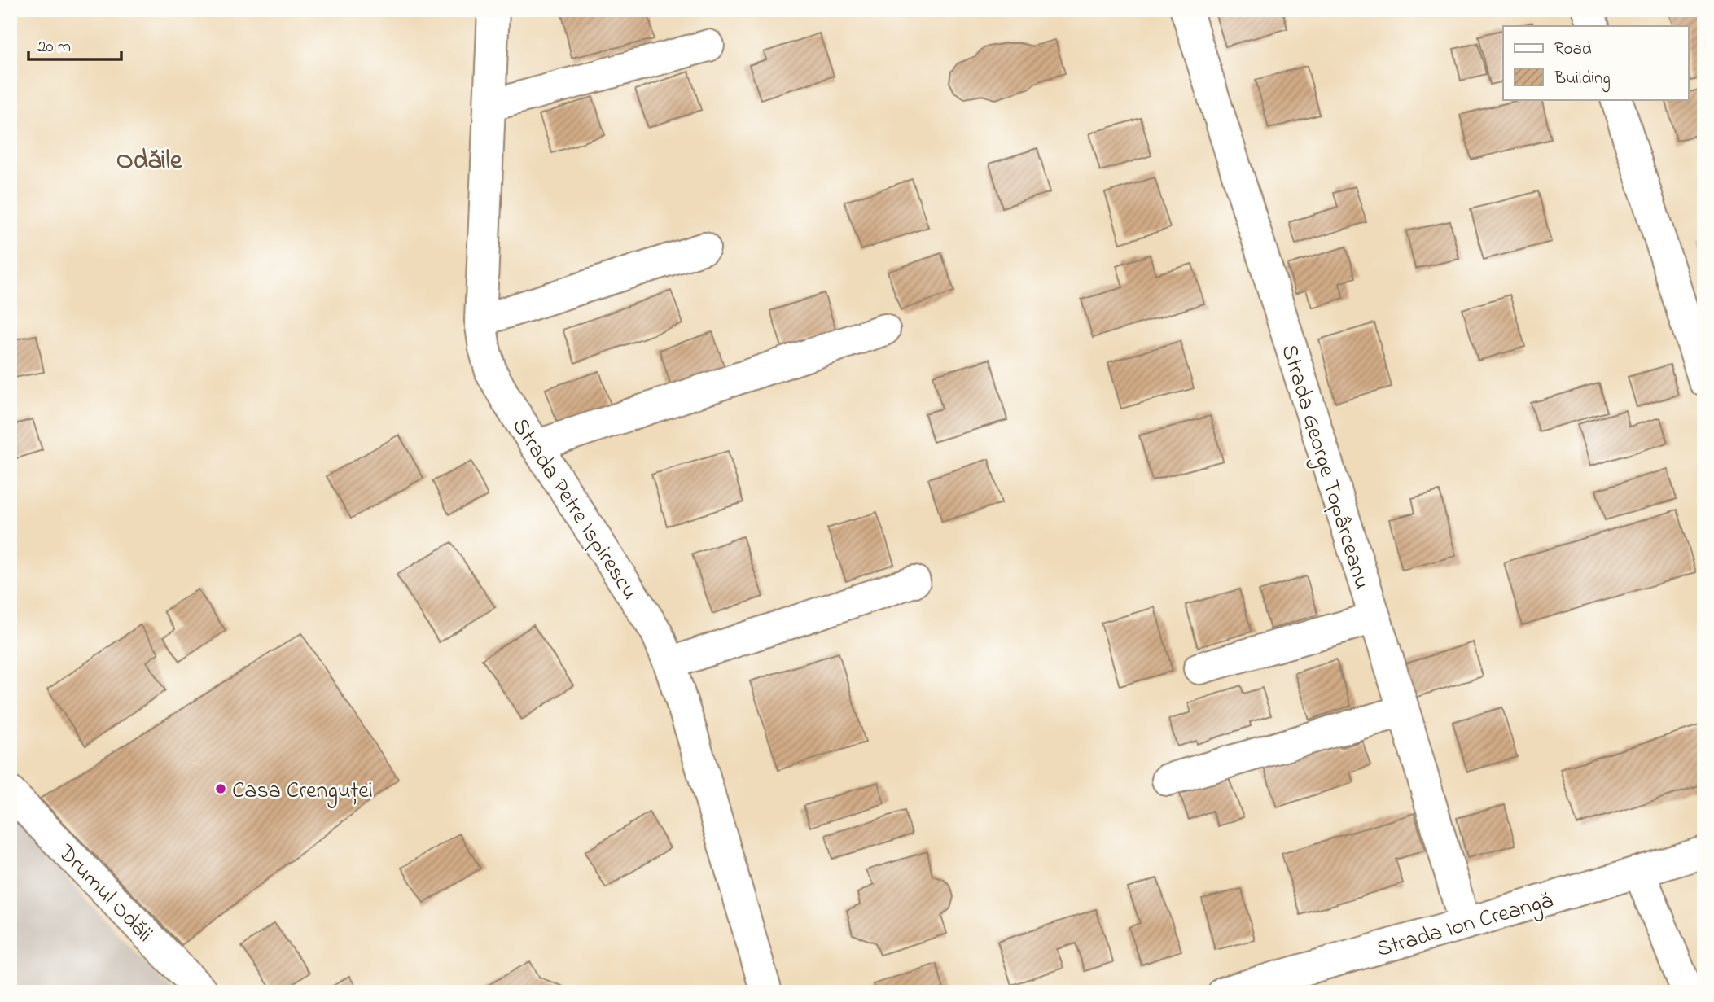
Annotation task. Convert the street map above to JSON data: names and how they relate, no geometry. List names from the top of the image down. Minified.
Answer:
{"streets":{"street":["Strada George Topârceanu","Strada Petre Ispirescu","Drumul Odăii","Strada Ion Creangă"]},"crossings":[["Strada George Topârceanu","Strada Ion Creangă"]],"districts":["Odăile"],"places":["Casa Crenguței"],"legend":["Road","Building"],"scale_bar":"20 m"}
